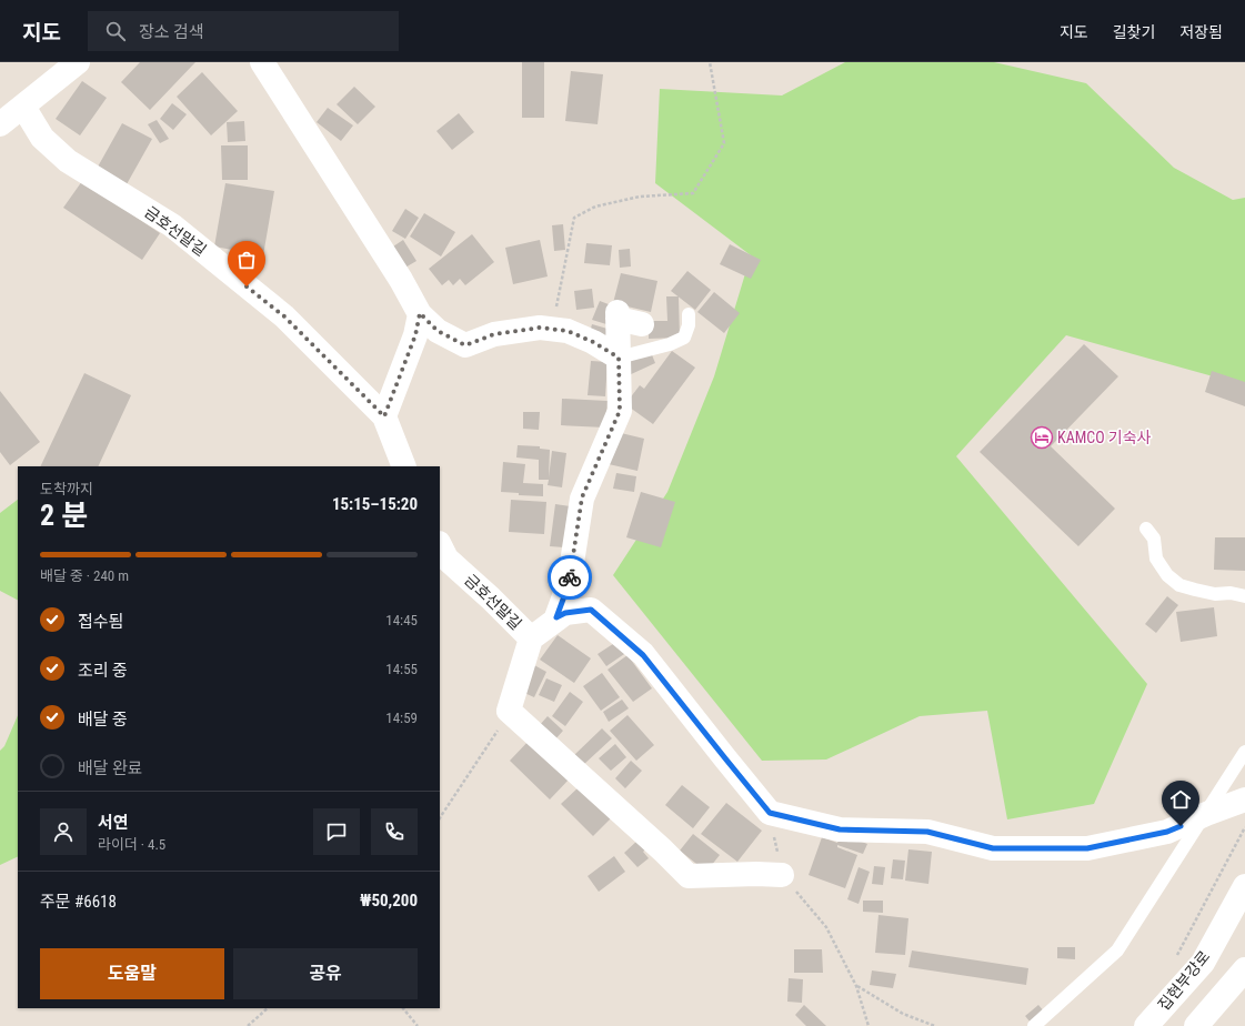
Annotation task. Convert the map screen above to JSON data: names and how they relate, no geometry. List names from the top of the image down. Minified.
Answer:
{"streets":{"street":["금호선말길","집현부강로"]},"places":{"hotel":["KAMCO 기숙사"]},"page":{"header":"지도","search":"장소 검색","nav":["지도","길찾기","저장됨"],"heading":["2 분","도착까지","15:15–15:20"],"panel":["서연","라이더 · 4.5","주문 #6618","₩50,200"],"bar":"배달 중 · 240 m","list":[["접수됨","14:45"],["조리 중","14:55"],["배달 중","14:59"],"배달 완료"],"buttons":["도움말","공유"]}}
